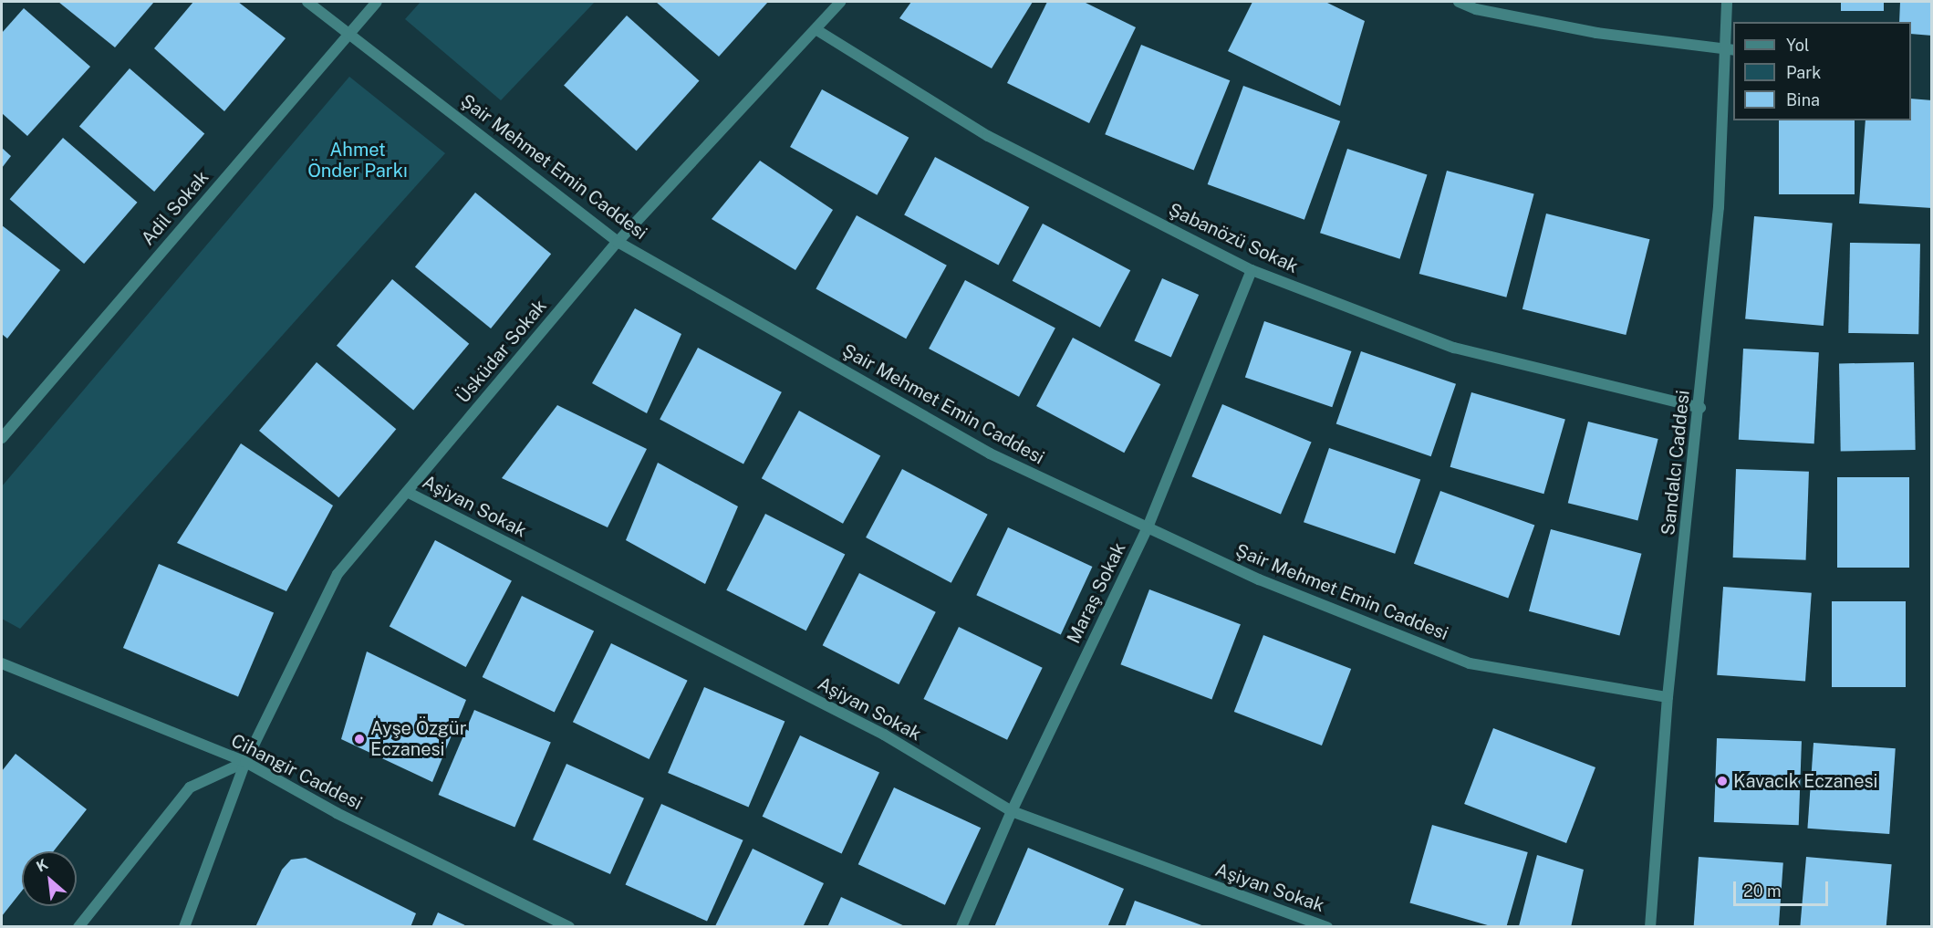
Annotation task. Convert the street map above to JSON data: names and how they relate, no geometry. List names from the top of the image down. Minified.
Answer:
{"streets":{"street":["Şair Mehmet Emin Caddesi","Adil Sokak","Şabanözü Sokak","Üsküdar Sokak","Sandalcı Caddesi","Aşiyan Sokak","Maraş Sokak","Cihangir Caddesi"]},"crossings":[["Şair Mehmet Emin Caddesi","Adil Sokak"],["Şair Mehmet Emin Caddesi","Üsküdar Sokak"],["Şair Mehmet Emin Caddesi","Sandalcı Caddesi"],["Şair Mehmet Emin Caddesi","Maraş Sokak"],["Şabanözü Sokak","Üsküdar Sokak"],["Şabanözü Sokak","Sandalcı Caddesi"],["Şabanözü Sokak","Maraş Sokak"],["Üsküdar Sokak","Aşiyan Sokak"],["Üsküdar Sokak","Cihangir Caddesi"],["Aşiyan Sokak","Maraş Sokak"]],"parks":["Ahmet Önder Parkı"],"places":["Ayşe Özgür Eczanesi","Kavacık Eczanesi"],"legend":["Yol","Park","Bina"],"scale_bar":"20 m","north":"top left"}
